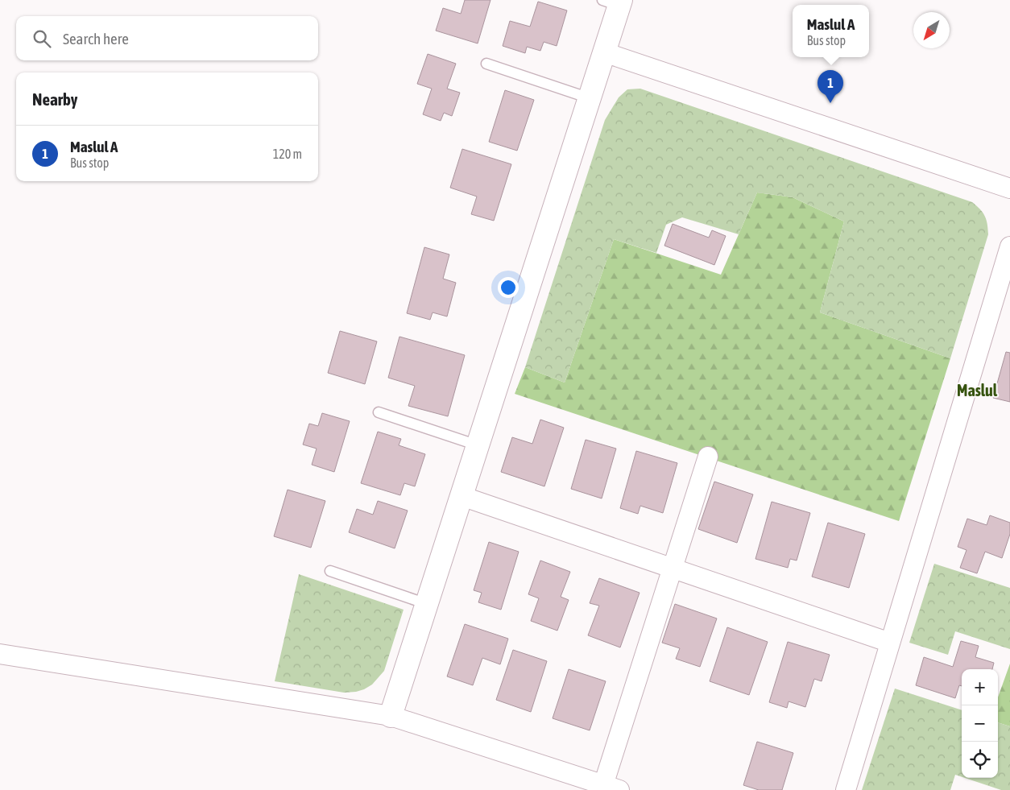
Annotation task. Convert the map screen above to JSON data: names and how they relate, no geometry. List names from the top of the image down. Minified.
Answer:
{"districts":["Maslul"],"north":"bottom left","page":{"popup":["Maslul A","Bus stop"],"search":"Search here","pins":"1","heading":"Nearby","list":[{"mark":"1","name":"Maslul A","note":"Bus stop","value":"120 m"}],"map_buttons":["+","−"]}}
